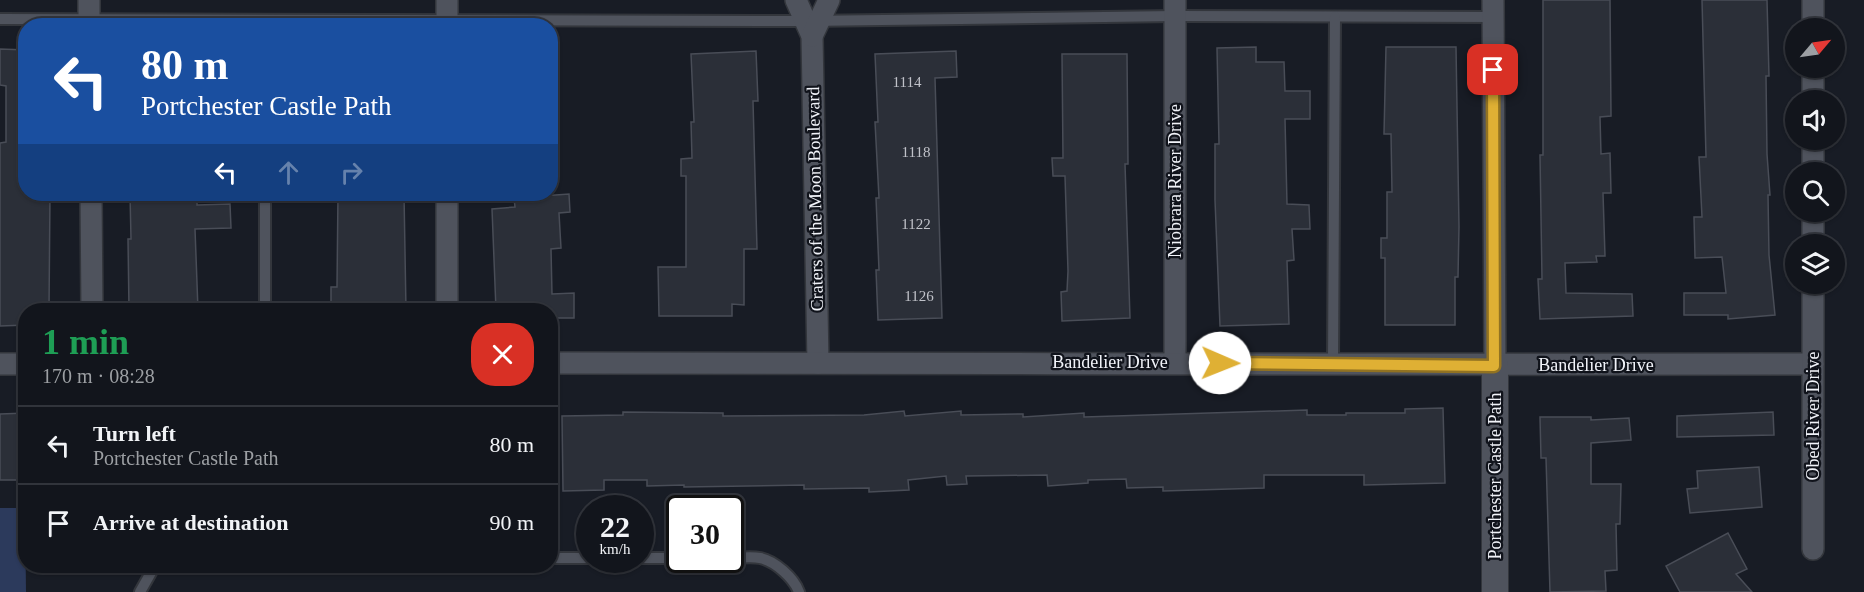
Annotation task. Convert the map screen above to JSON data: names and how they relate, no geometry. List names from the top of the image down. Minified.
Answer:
{"streets":{"street":["Niobrara River Drive","Craters of the Moon Boulevard","Bandelier Drive","Obed River Drive","Portchester Castle Path"]},"crossings":[["Niobrara River Drive","Bandelier Drive"],["Craters of the Moon Boulevard","Bandelier Drive"],["Bandelier Drive","Obed River Drive"],["Bandelier Drive","Portchester Castle Path"]],"house_numbers":["1114","1118","1122","1126"],"north":"top right","page":{"turn":["80 m","Portchester Castle Path"],"heading":["1 min","170 m · 08:28"],"list":[{"name":"Turn left","note":"Portchester Castle Path","value":"80 m"},{"name":"Arrive at destination","value":"90 m"}],"speed":"22 km/h","limit":"30"}}
